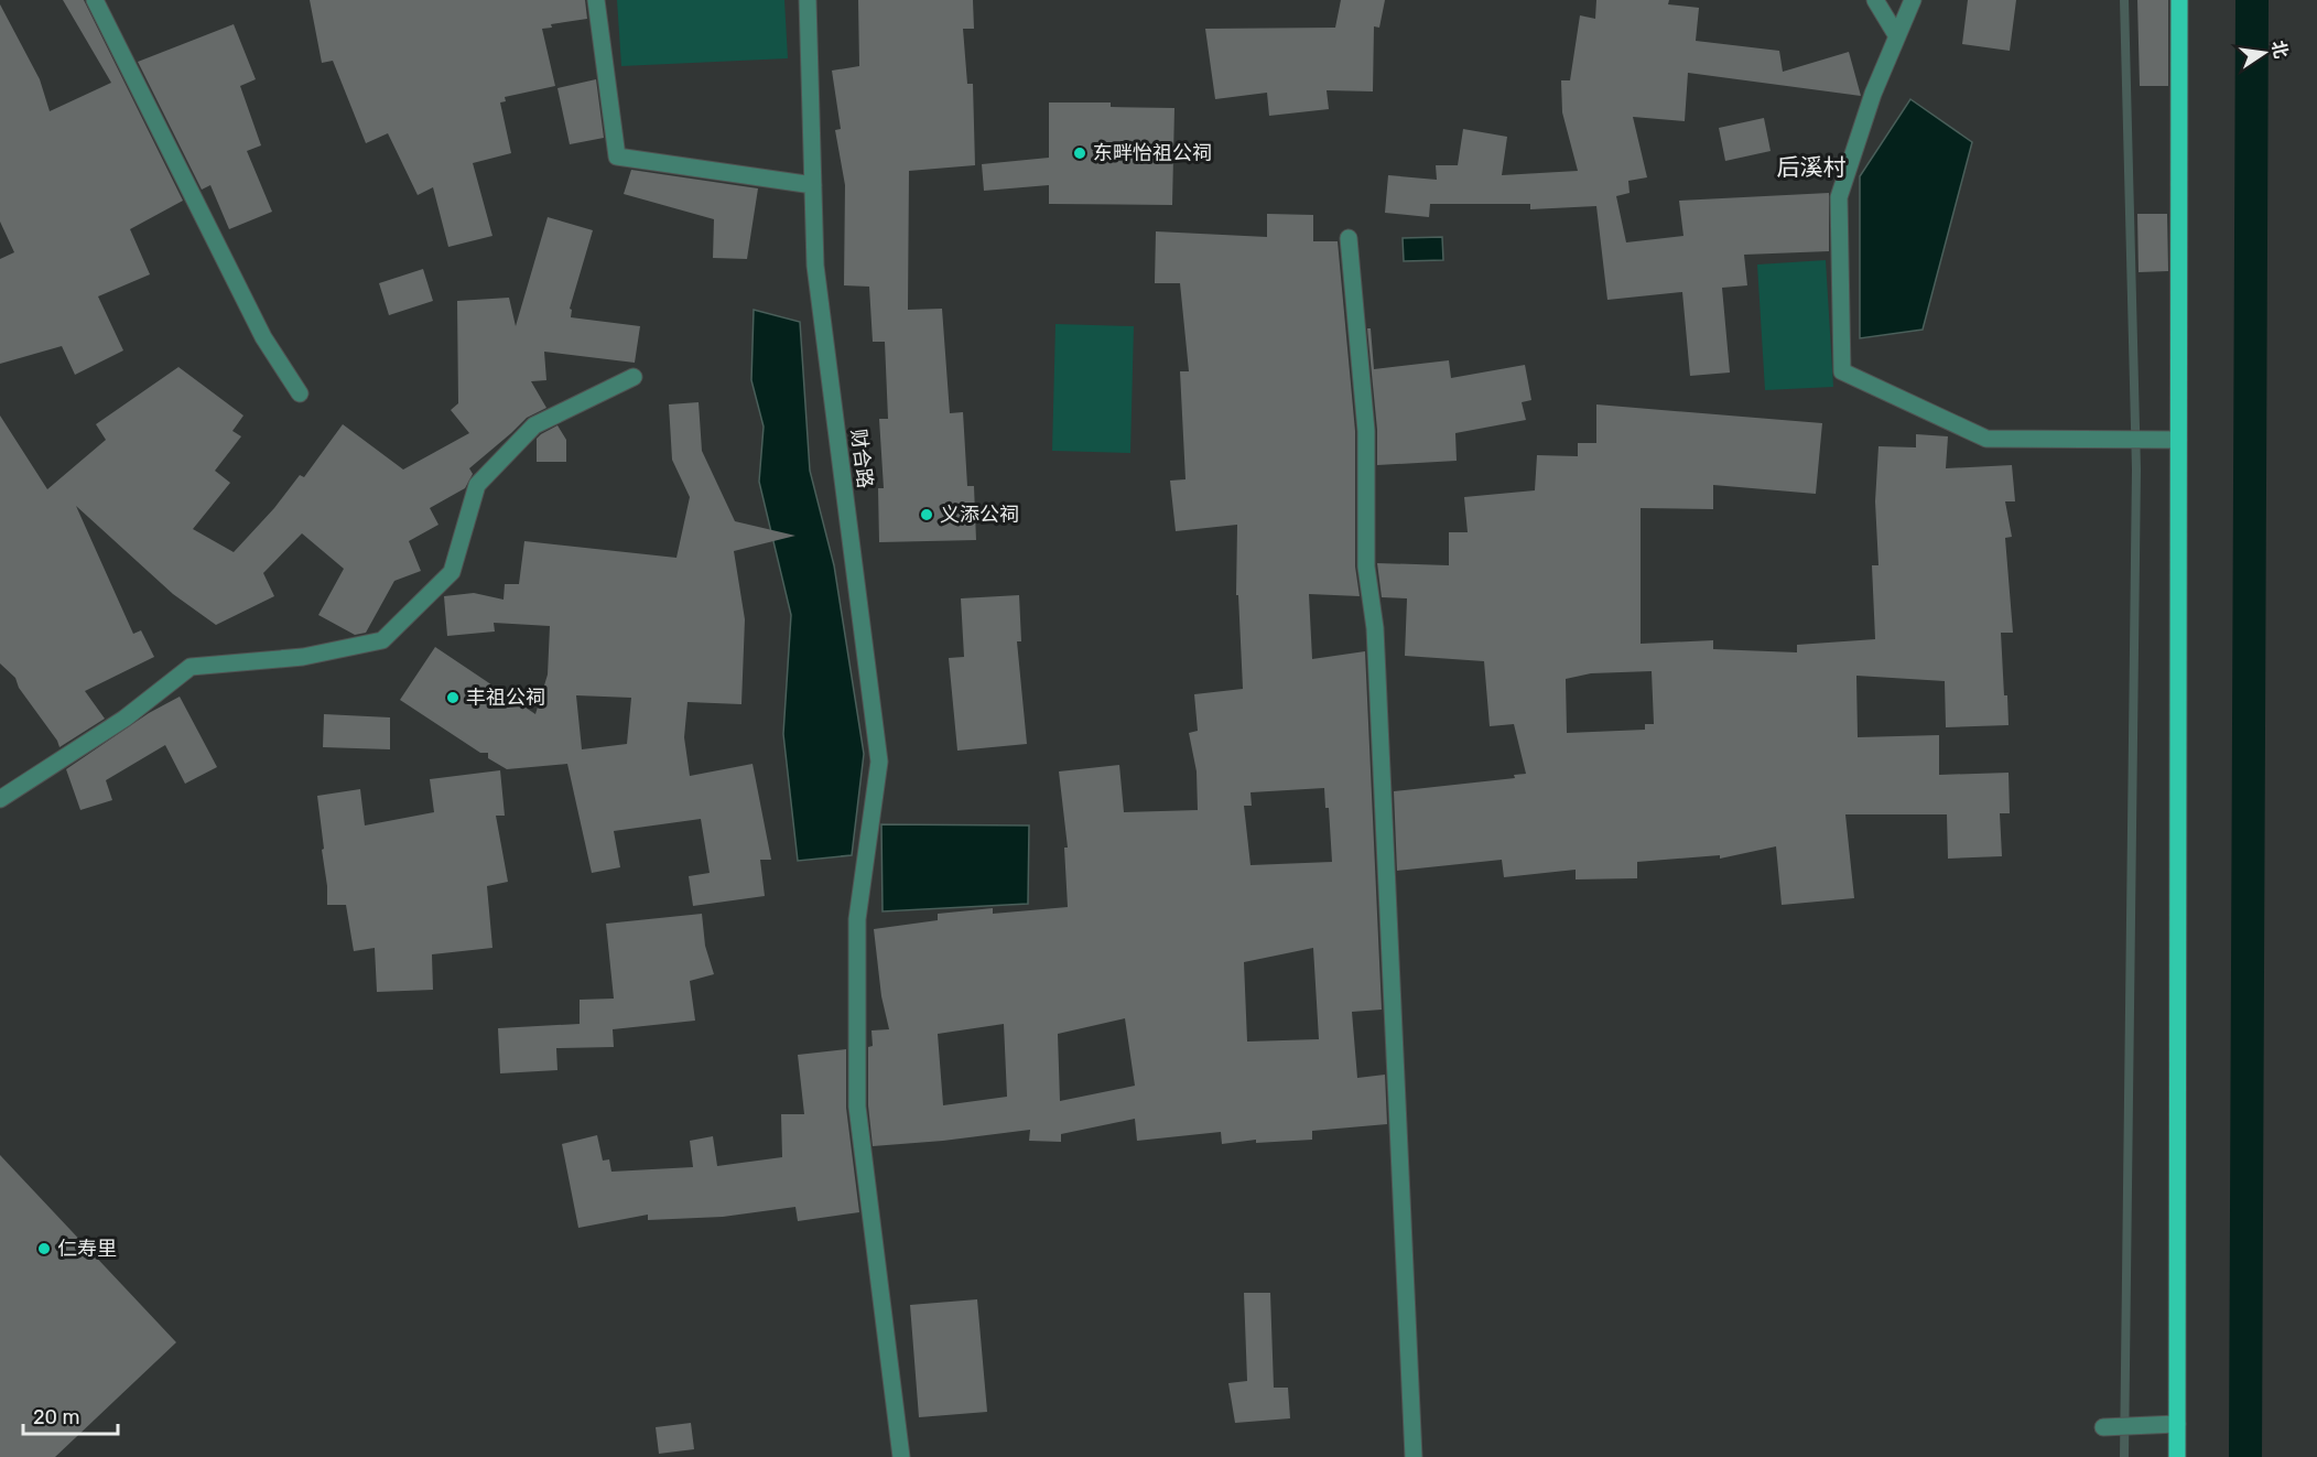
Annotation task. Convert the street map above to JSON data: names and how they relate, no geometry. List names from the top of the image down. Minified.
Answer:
{"streets":{"street":["财合路"]},"districts":["后溪村"],"places":["东畔怡祖公祠","义添公祠","丰祖公祠","仁寿里"],"scale_bar":"20 m","north":"right"}
